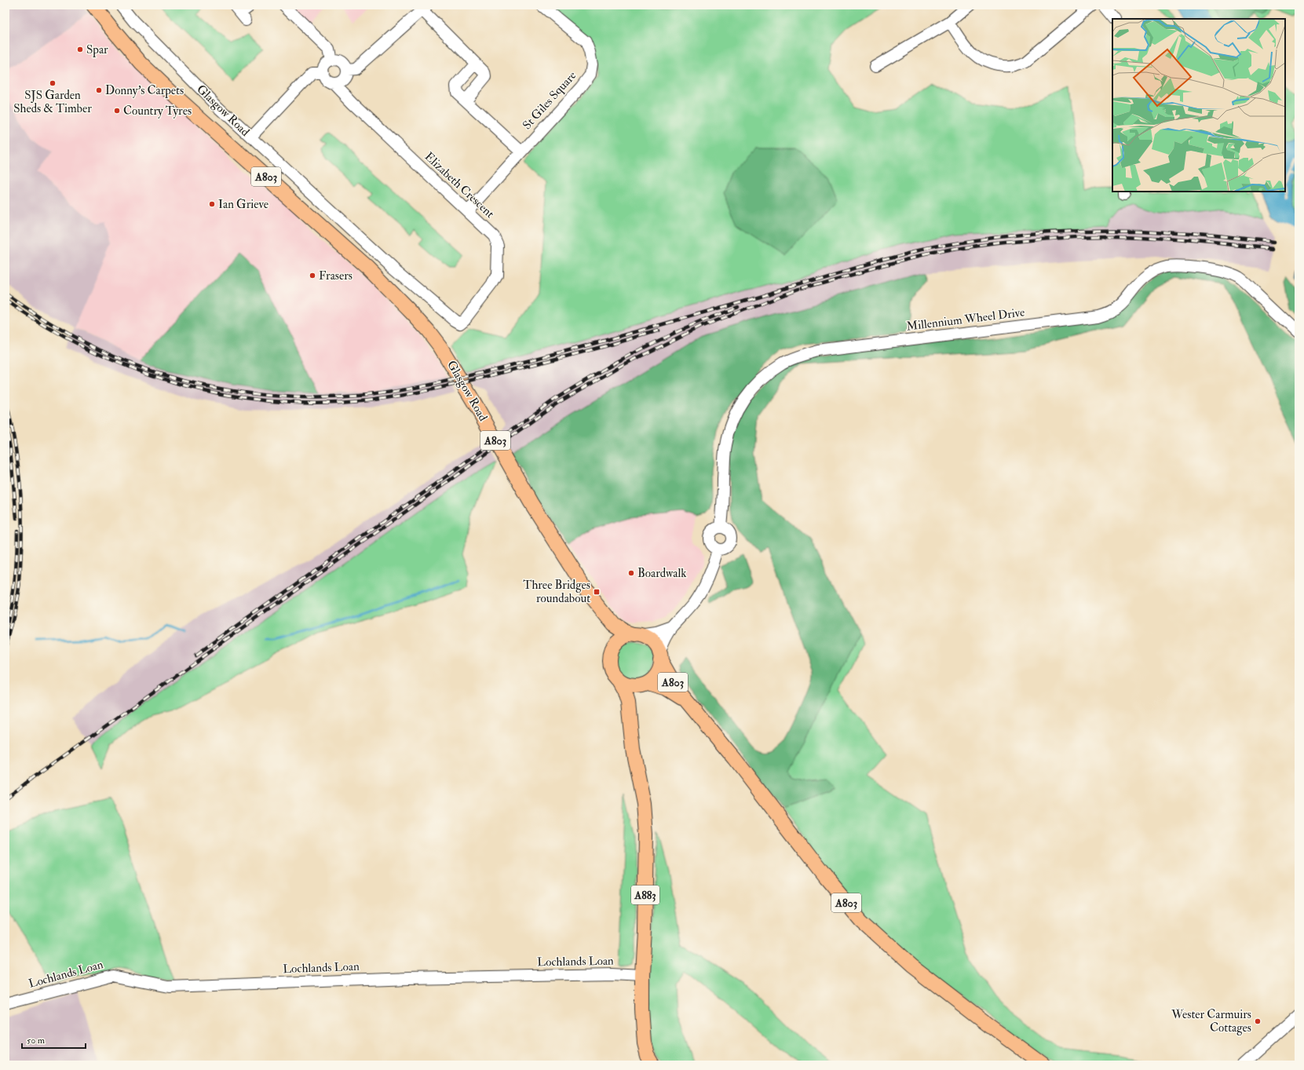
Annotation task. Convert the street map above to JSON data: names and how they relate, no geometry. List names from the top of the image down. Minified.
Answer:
{"streets":{"main road":["Glasgow Road","A803","A883"],"street":["St Giles Square","Elizabeth Crescent","Millennium Wheel Drive","Lochlands Loan"]},"crossings":[["St Giles Square","Elizabeth Crescent"],["Glasgow Road","A803"],["Glasgow Road","Elizabeth Crescent"],["A883","Lochlands Loan"]],"places":{"other":["Spar","SJS Garden Sheds & Timber","Donny's Carpets","Country Tyres","Ian Grieve","Frasers","Boardwalk","Wester Carmuirs Cottages"],"transit":["Three Bridges roundabout"]},"scale_bar":"50 m"}
